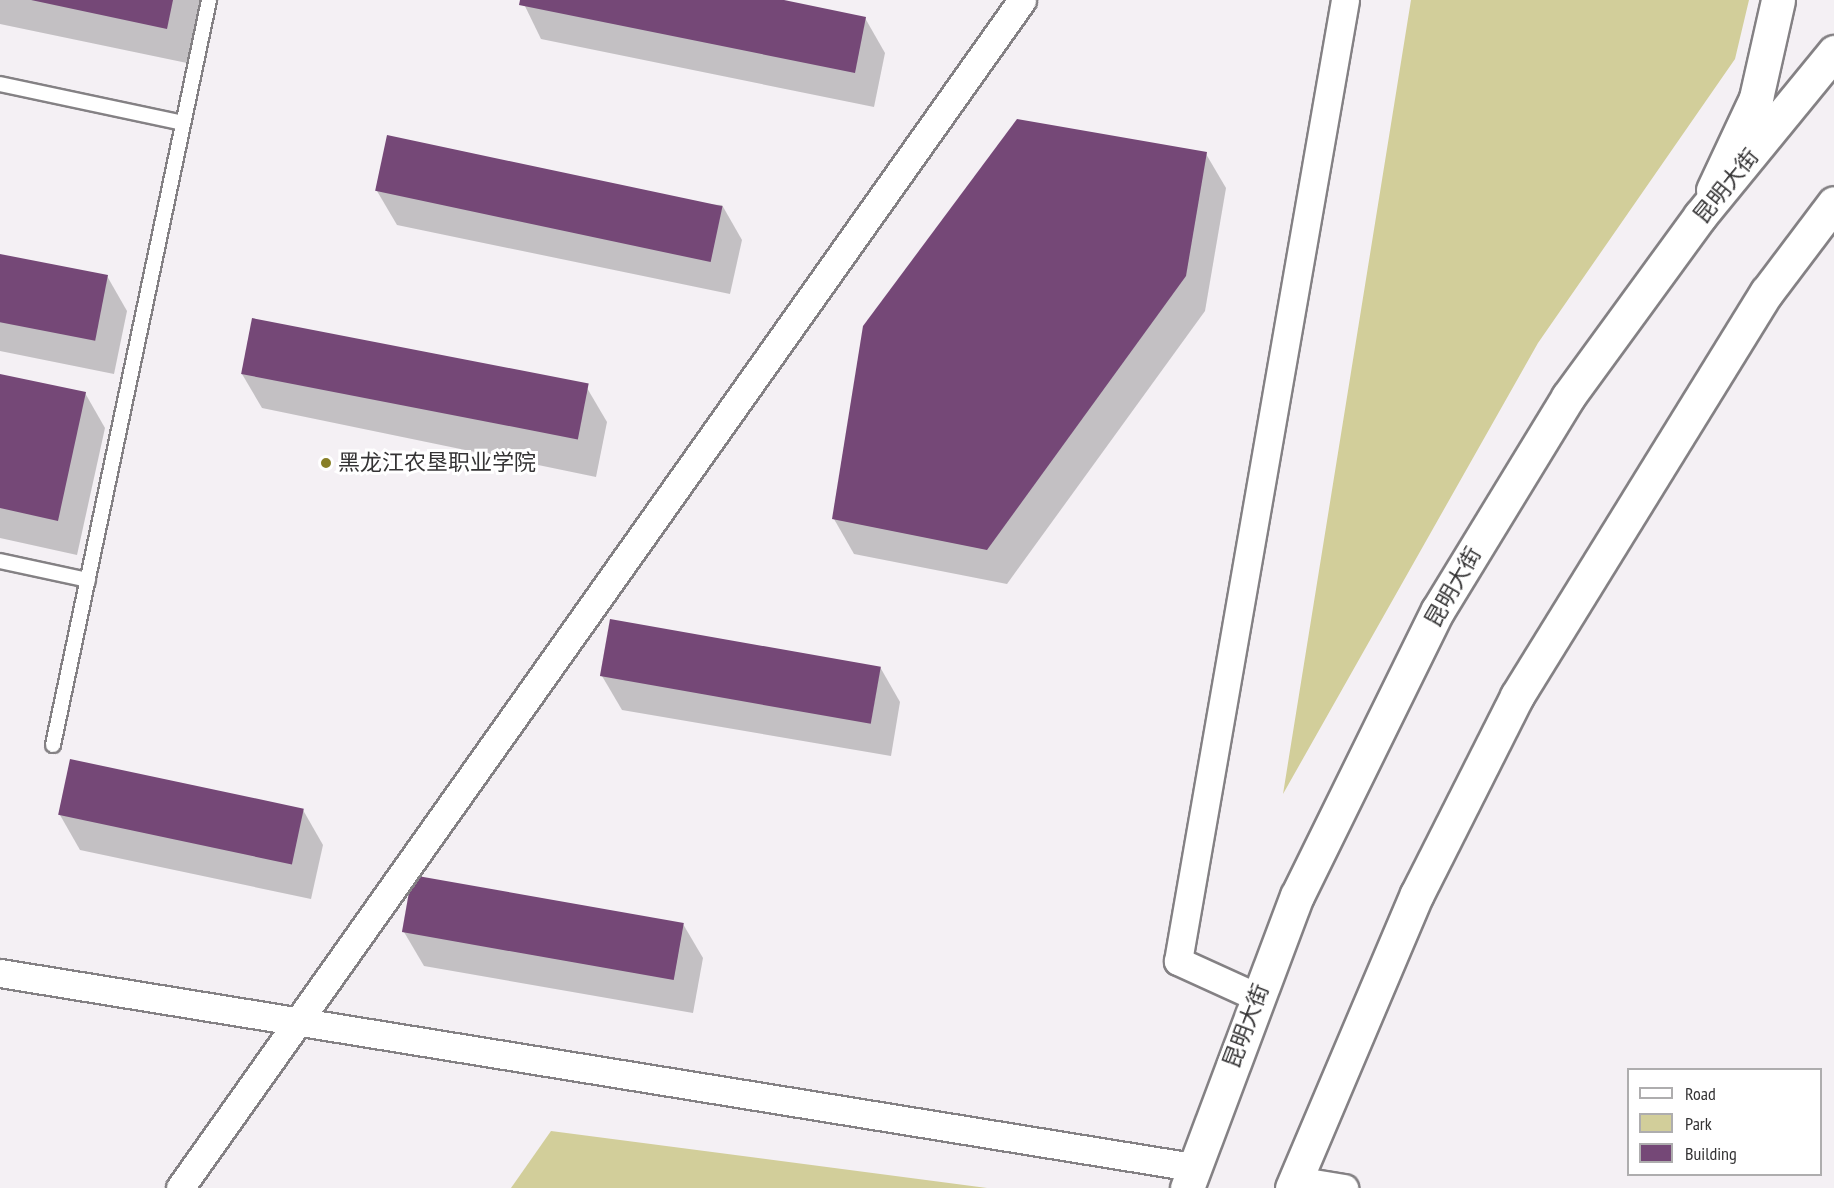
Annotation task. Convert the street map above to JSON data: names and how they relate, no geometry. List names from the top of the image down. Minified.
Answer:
{"streets":{"main road":["昆明大街"]},"places":["黑龙江农垦职业学院"],"legend":["Road","Park","Building"]}
